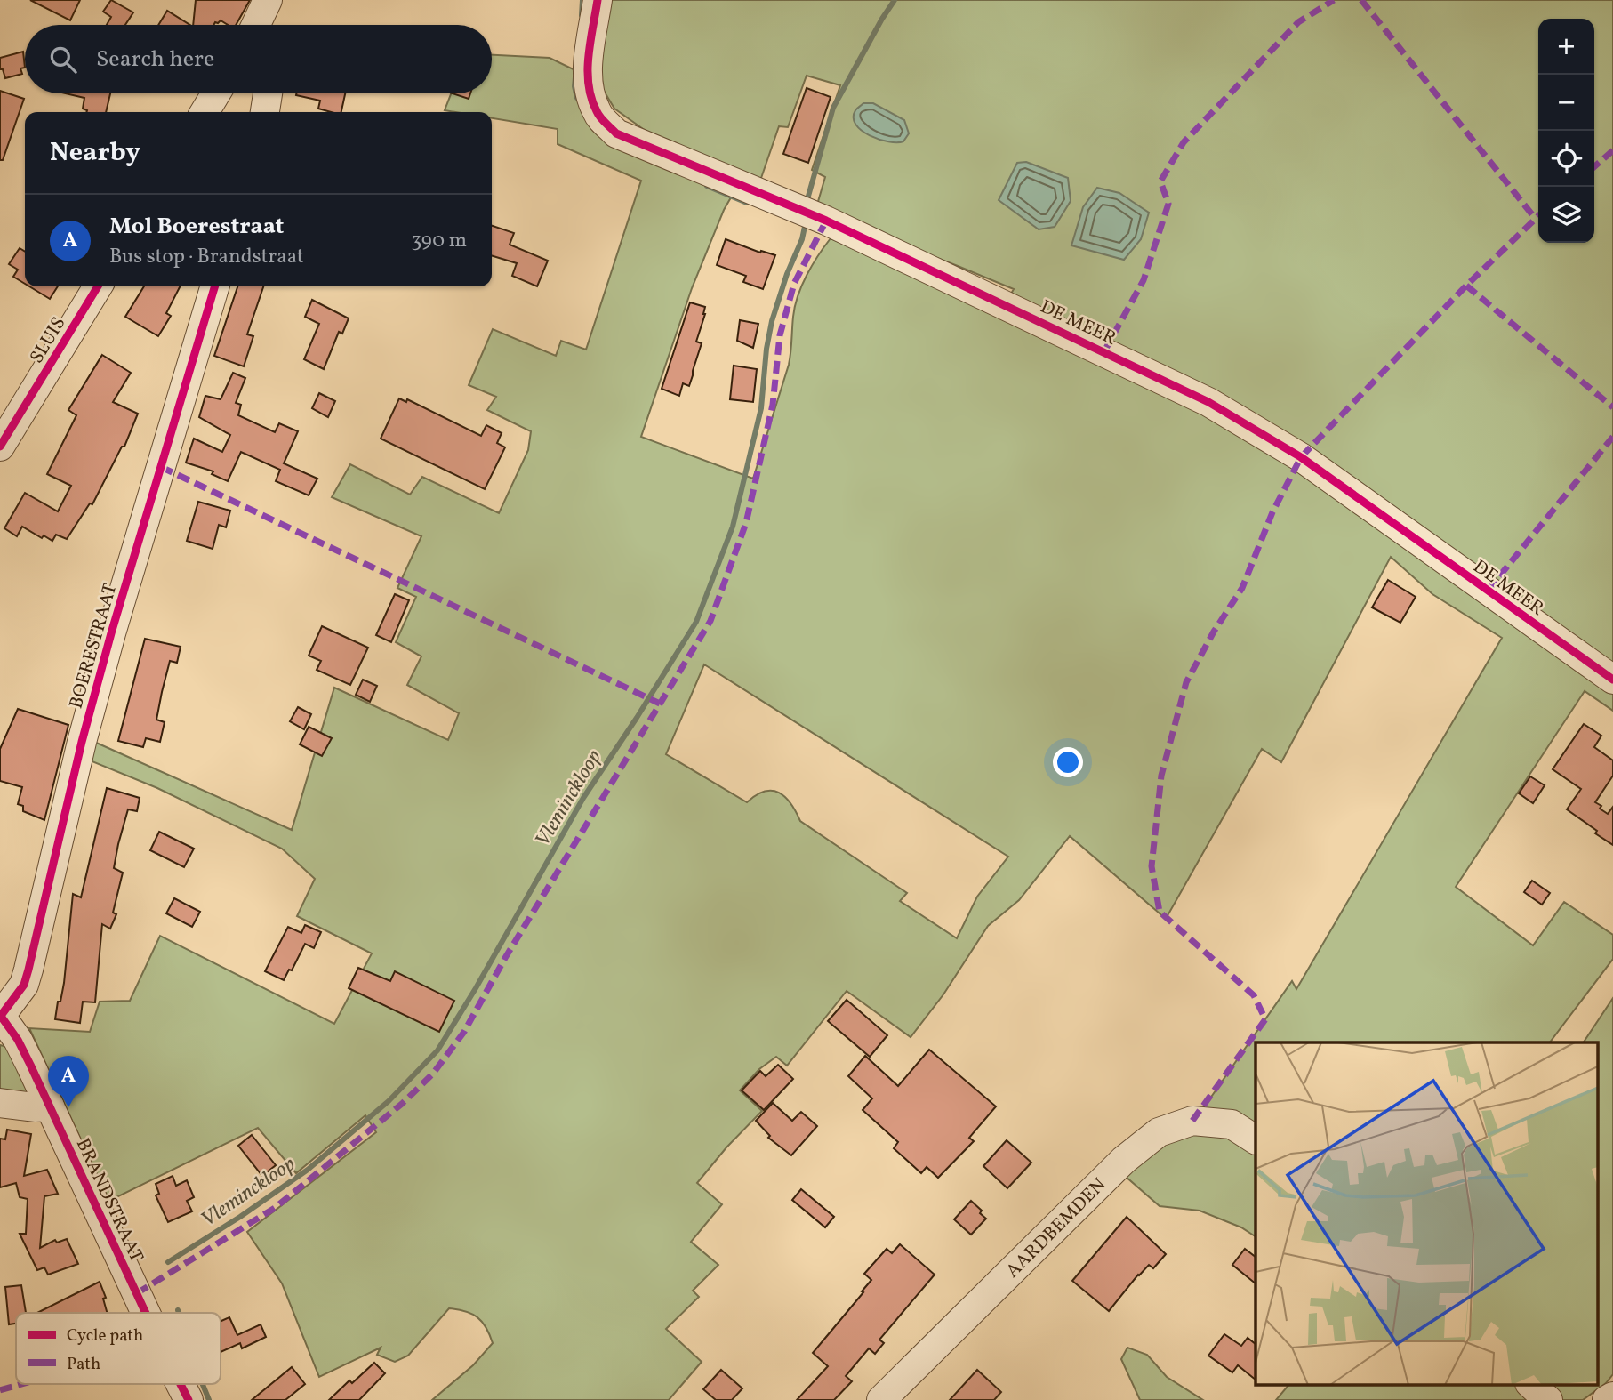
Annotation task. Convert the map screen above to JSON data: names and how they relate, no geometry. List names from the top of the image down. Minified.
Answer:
{"streets":{"street":["DE MEER","SLUIS","BOERESTRAAT","BRANDSTRAAT","AARDBEMDEN"]},"crossings":[["BOERESTRAAT","BRANDSTRAAT"]],"water":["Vleminckloop"],"legend":["Cycle path","Path"],"page":{"map_buttons":["+","−"],"search":"Search here","heading":"Nearby","list":[{"mark":"A","name":"Mol Boerestraat","note":"Bus stop · Brandstraat","value":"390 m"}],"pins":"A"}}
